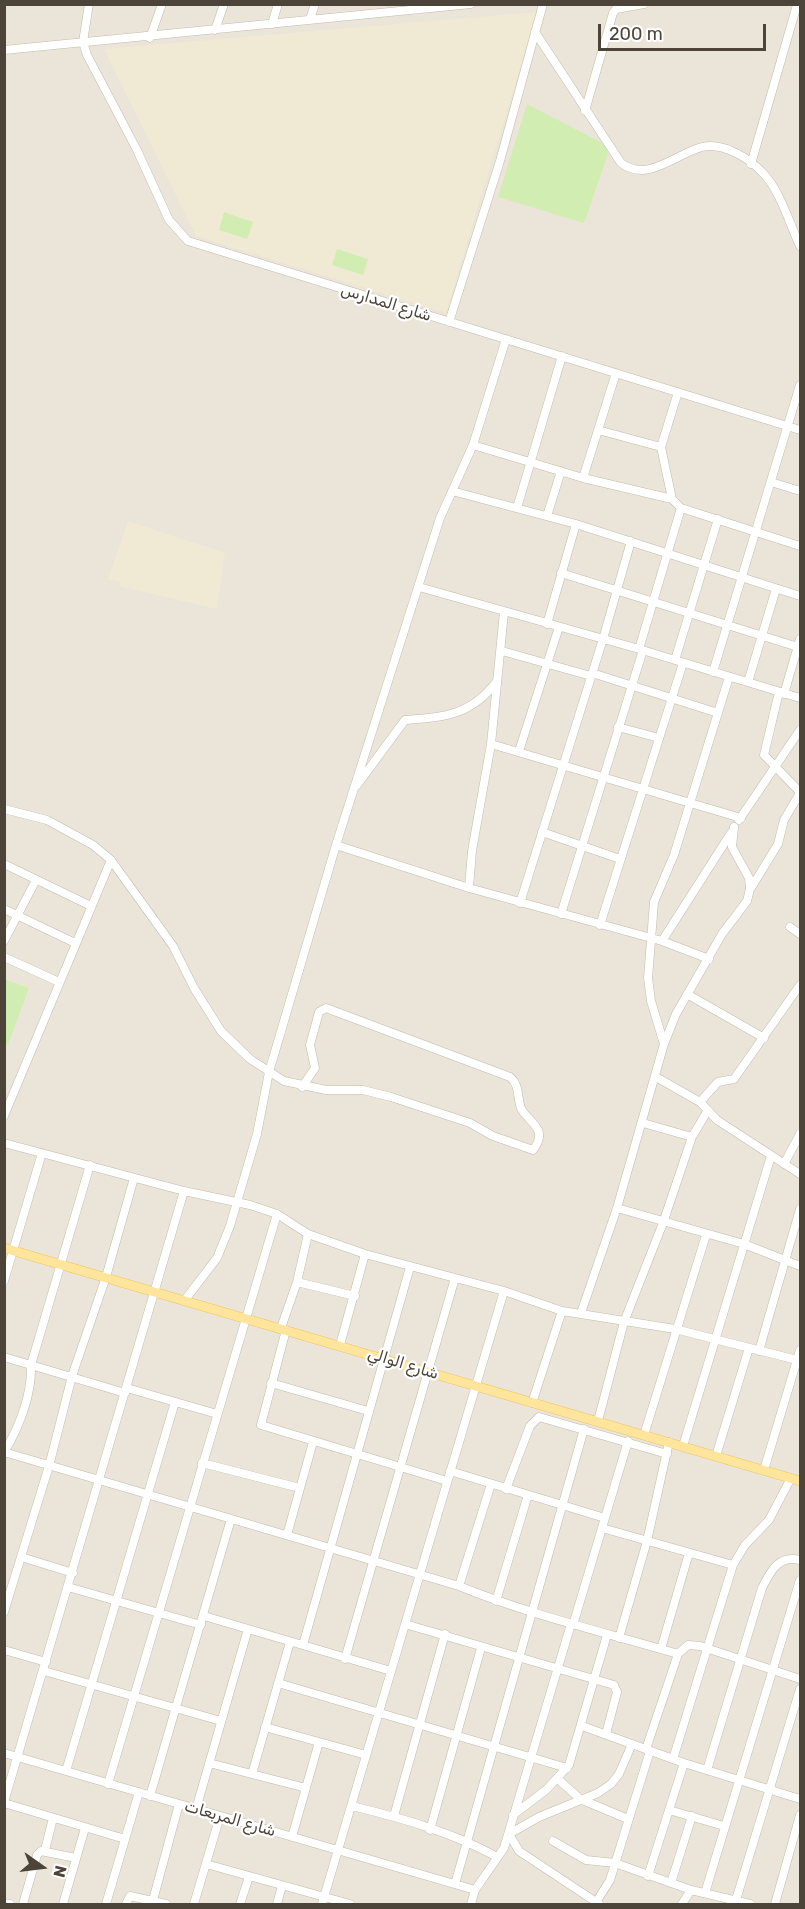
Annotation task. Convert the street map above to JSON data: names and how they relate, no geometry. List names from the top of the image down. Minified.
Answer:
{"streets":{"main road":["شارع الوالي"],"street":["شارع المدارس","شارع المربعات"]},"scale_bar":"200 m","north":"right"}
